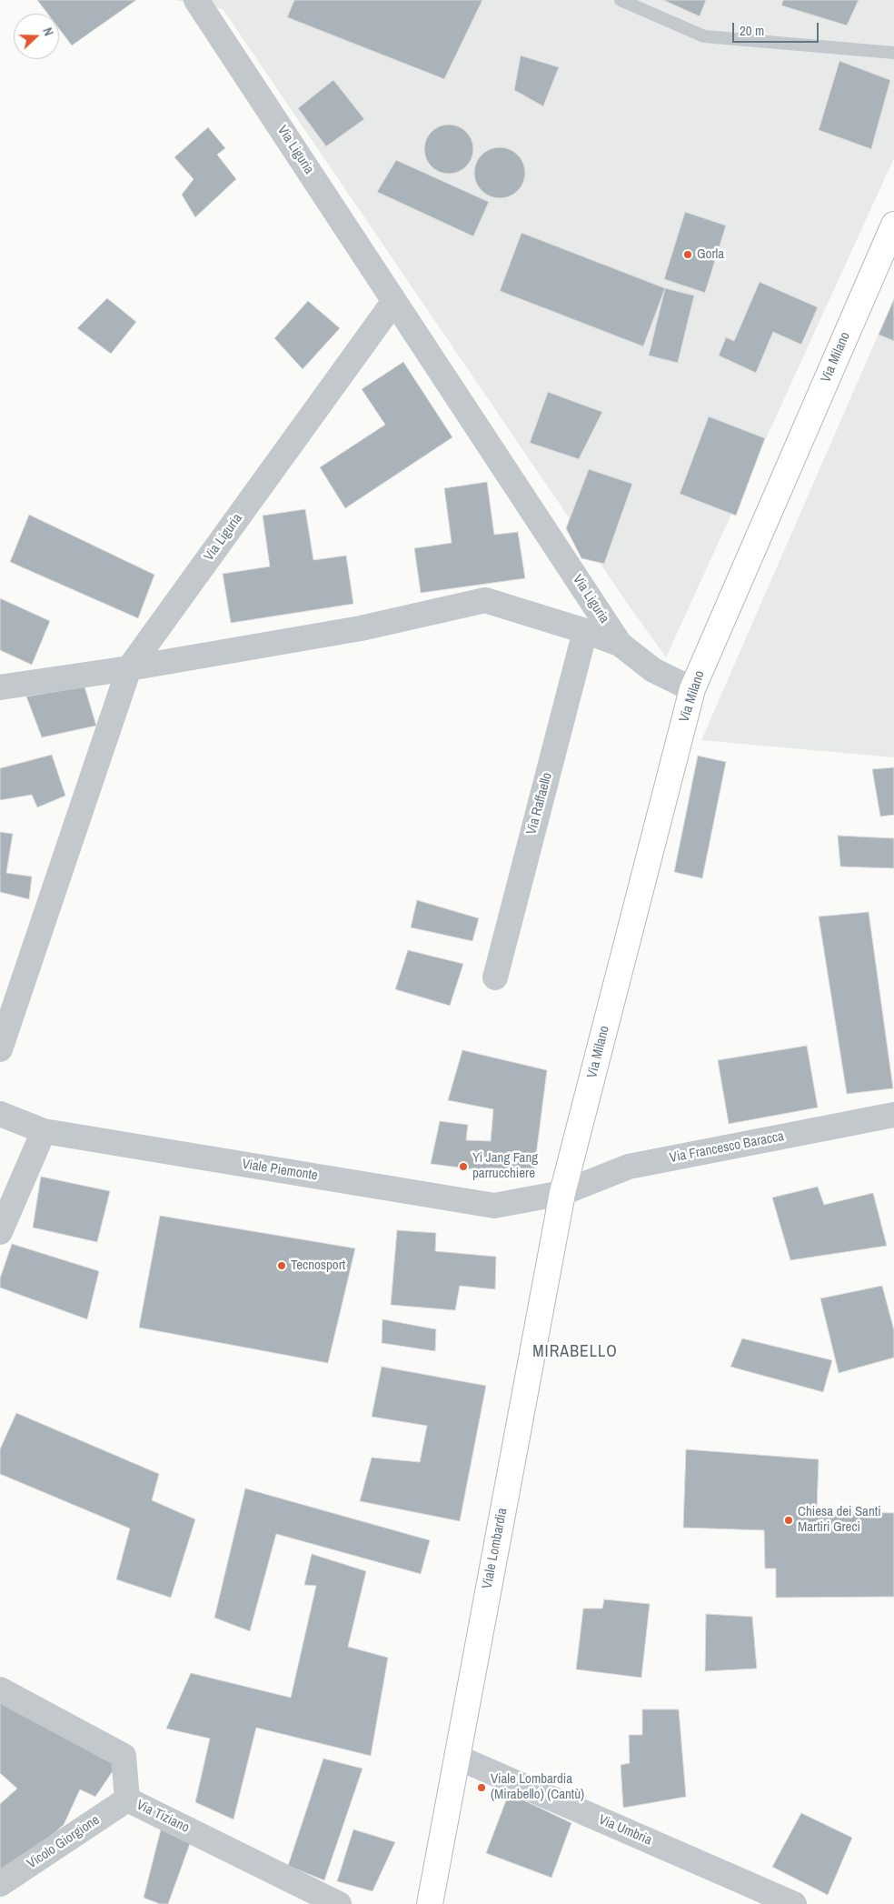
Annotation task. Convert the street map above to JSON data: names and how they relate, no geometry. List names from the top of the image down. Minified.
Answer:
{"streets":{"main road":["Via Milano","Viale Lombardia"],"street":["Via Liguria","Via Raffaello","Via Francesco Baracca","Viale Piemonte","Via Tiziano","Via Umbria","Vicolo Giorgione"]},"crossings":[["Via Liguria","Via Milano"],["Via Milano","Via Francesco Baracca"],["Via Milano","Viale Piemonte"],["Via Milano","Viale Lombardia"],["Via Francesco Baracca","Viale Piemonte"],["Via Francesco Baracca","Viale Lombardia"],["Viale Piemonte","Viale Lombardia"],["Viale Lombardia","Via Umbria"],["Via Tiziano","Vicolo Giorgione"]],"districts":["MIRABELLO"],"places":["Gorla","Yi Jang Fang parrucchiere","Tecnosport","Chiesa dei Santi Martiri Greci","Viale Lombardia (Mirabello) (Cantù)"],"scale_bar":"20 m","north":"right"}
